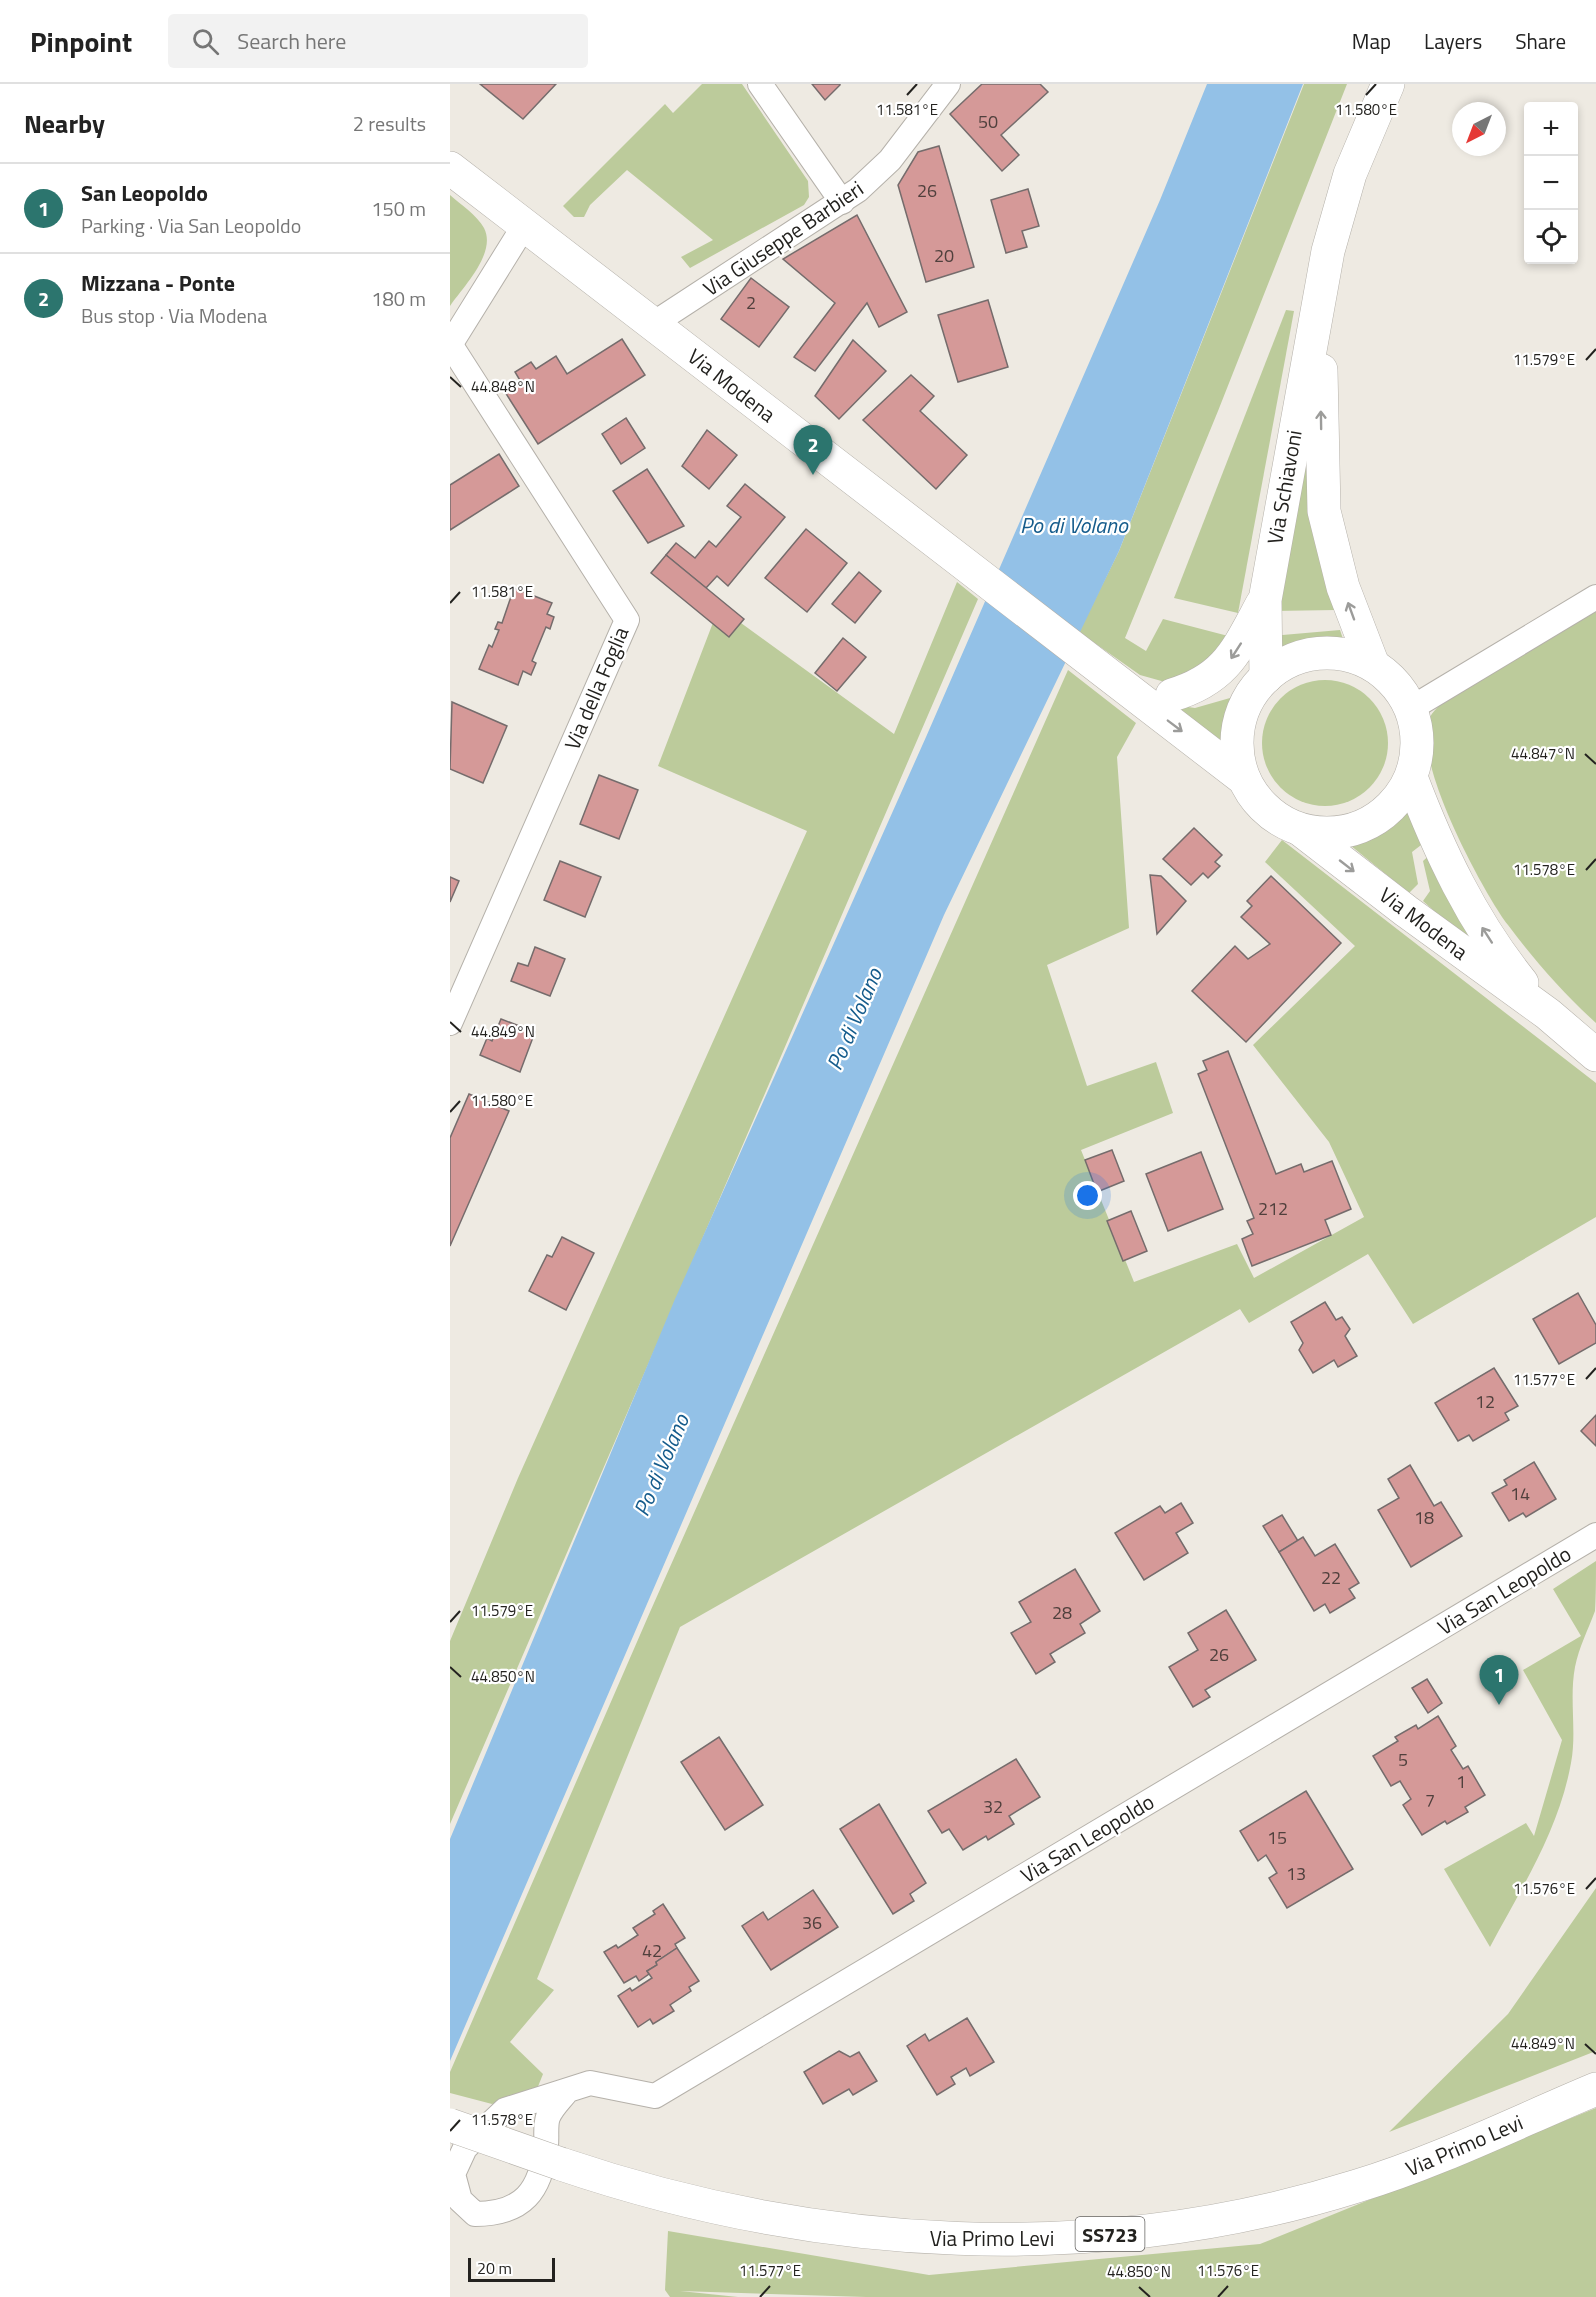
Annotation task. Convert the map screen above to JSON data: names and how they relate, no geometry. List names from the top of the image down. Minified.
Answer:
{"streets":{"main road":["Via Modena","Via Schiavoni","Via Primo Levi","SS723"],"street":["Via Giuseppe Barbieri","Via della Foglia","Via San Leopoldo"]},"crossings":[["Via Giuseppe Barbieri","Via Modena"],["Via Modena","Via Schiavoni"]],"water":["Po di Volano"],"house_numbers":["50","26","20","2","212","12","14","18","22","28","26","5","1","7","32","15","13","36","42"],"scale_bar":"20 m","north":"bottom left","page":{"header":"Pinpoint","search":"Search here","nav":["Map","Layers","Share"],"heading":["Nearby","2 results"],"map_buttons":["+","−"],"list":[{"mark":"1","name":"San Leopoldo","note":"Parking · Via San Leopoldo","value":"150 m"},{"mark":"2","name":"Mizzana - Ponte","note":"Bus stop · Via Modena","value":"180 m"}],"pins":["2","1"],"scale":"20 m"},"coordinates":["11.581°E","11.580°E","11.579°E","44.848°N","44.847°N","11.578°E","44.849°N","11.577°E","44.850°N","11.576°E"]}
